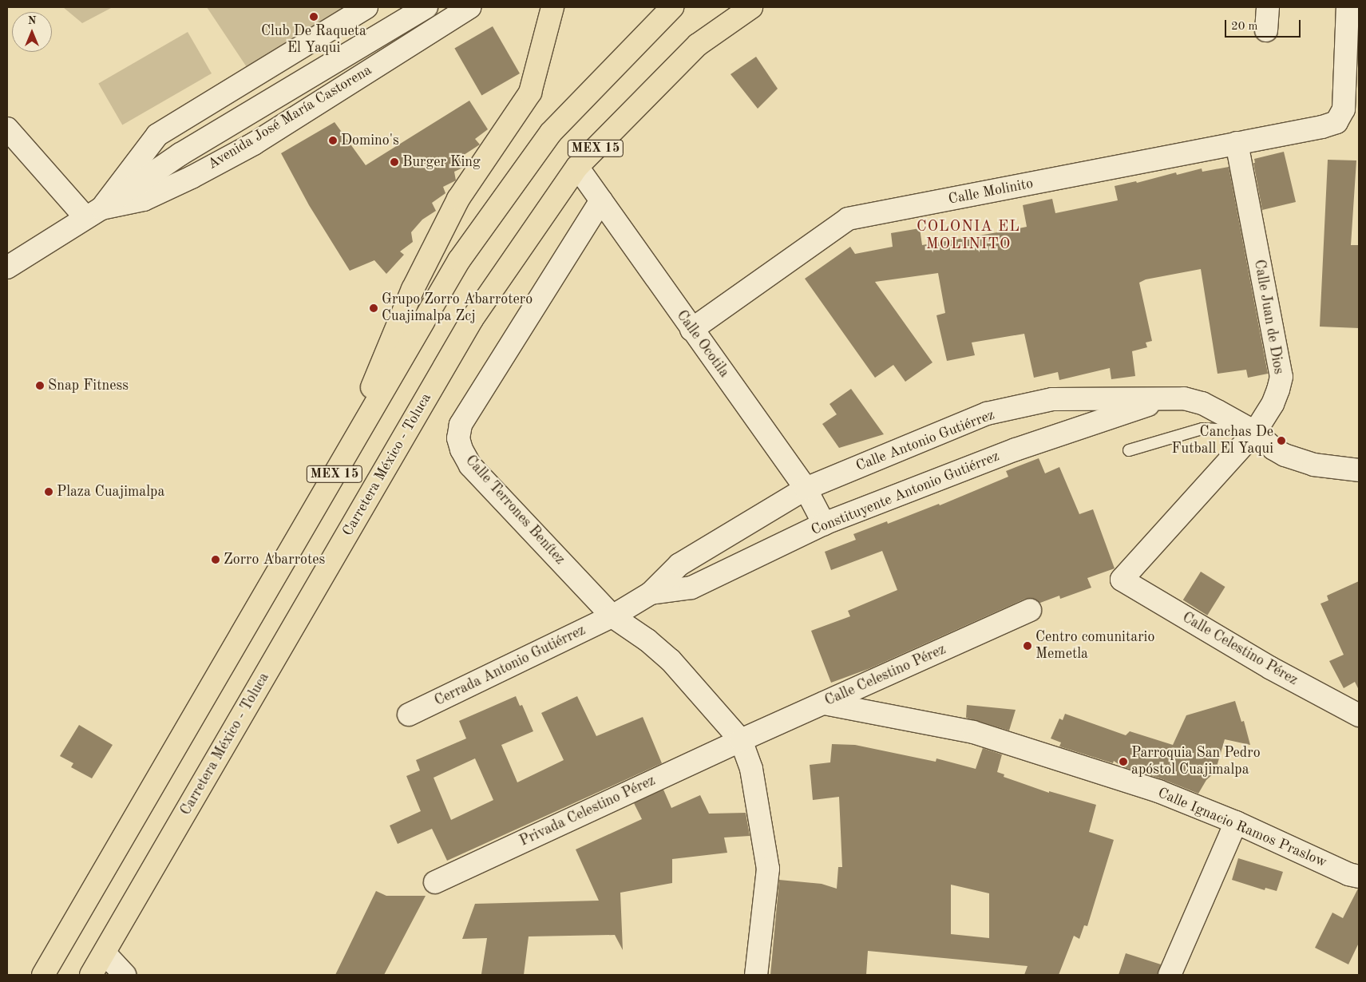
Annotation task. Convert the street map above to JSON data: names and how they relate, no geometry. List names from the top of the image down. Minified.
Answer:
{"streets":{"main road":["MEX 15","Carretera México - Toluca"],"street":["Avenida José María Castorena","Calle Molinito","Calle Juan de Dios","Calle Ocotila","Calle Antonio Gutiérrez","Constituyente Antonio Gutiérrez","Calle Terrones Benítez","Calle Celestino Pérez","Cerrada Antonio Gutiérrez","Privada Celestino Pérez","Calle Ignacio Ramos Praslow"]},"crossings":[["Calle Molinito","Calle Juan de Dios"],["Calle Molinito","Calle Ocotila"],["Calle Juan de Dios","Calle Antonio Gutiérrez"],["Calle Juan de Dios","Calle Celestino Pérez"],["Calle Ocotila","Calle Antonio Gutiérrez"],["Calle Ocotila","Carretera México - Toluca"],["Calle Ocotila","Constituyente Antonio Gutiérrez"],["Calle Ocotila","Calle Terrones Benítez"],["Calle Antonio Gutiérrez","Constituyente Antonio Gutiérrez"],["Constituyente Antonio Gutiérrez","Calle Terrones Benítez"],["Constituyente Antonio Gutiérrez","Cerrada Antonio Gutiérrez"],["Calle Terrones Benítez","Calle Celestino Pérez"],["Calle Terrones Benítez","Cerrada Antonio Gutiérrez"],["Calle Terrones Benítez","Privada Celestino Pérez"],["Calle Celestino Pérez","Privada Celestino Pérez"],["Calle Celestino Pérez","Calle Ignacio Ramos Praslow"]],"districts":["COLONIA EL MOLINITO"],"places":["Club De Raqueta El Yaqui","Domino's","Burger King","Grupo Zorro Abarrotero Cuajimalpa Zcj","Snap Fitness","Canchas De Futball El Yaqui","Plaza Cuajimalpa","Zorro Abarrotes","Centro comunitario Memetla","Parroquia San Pedro apóstol Cuajimalpa"],"scale_bar":"20 m","north":"top"}
